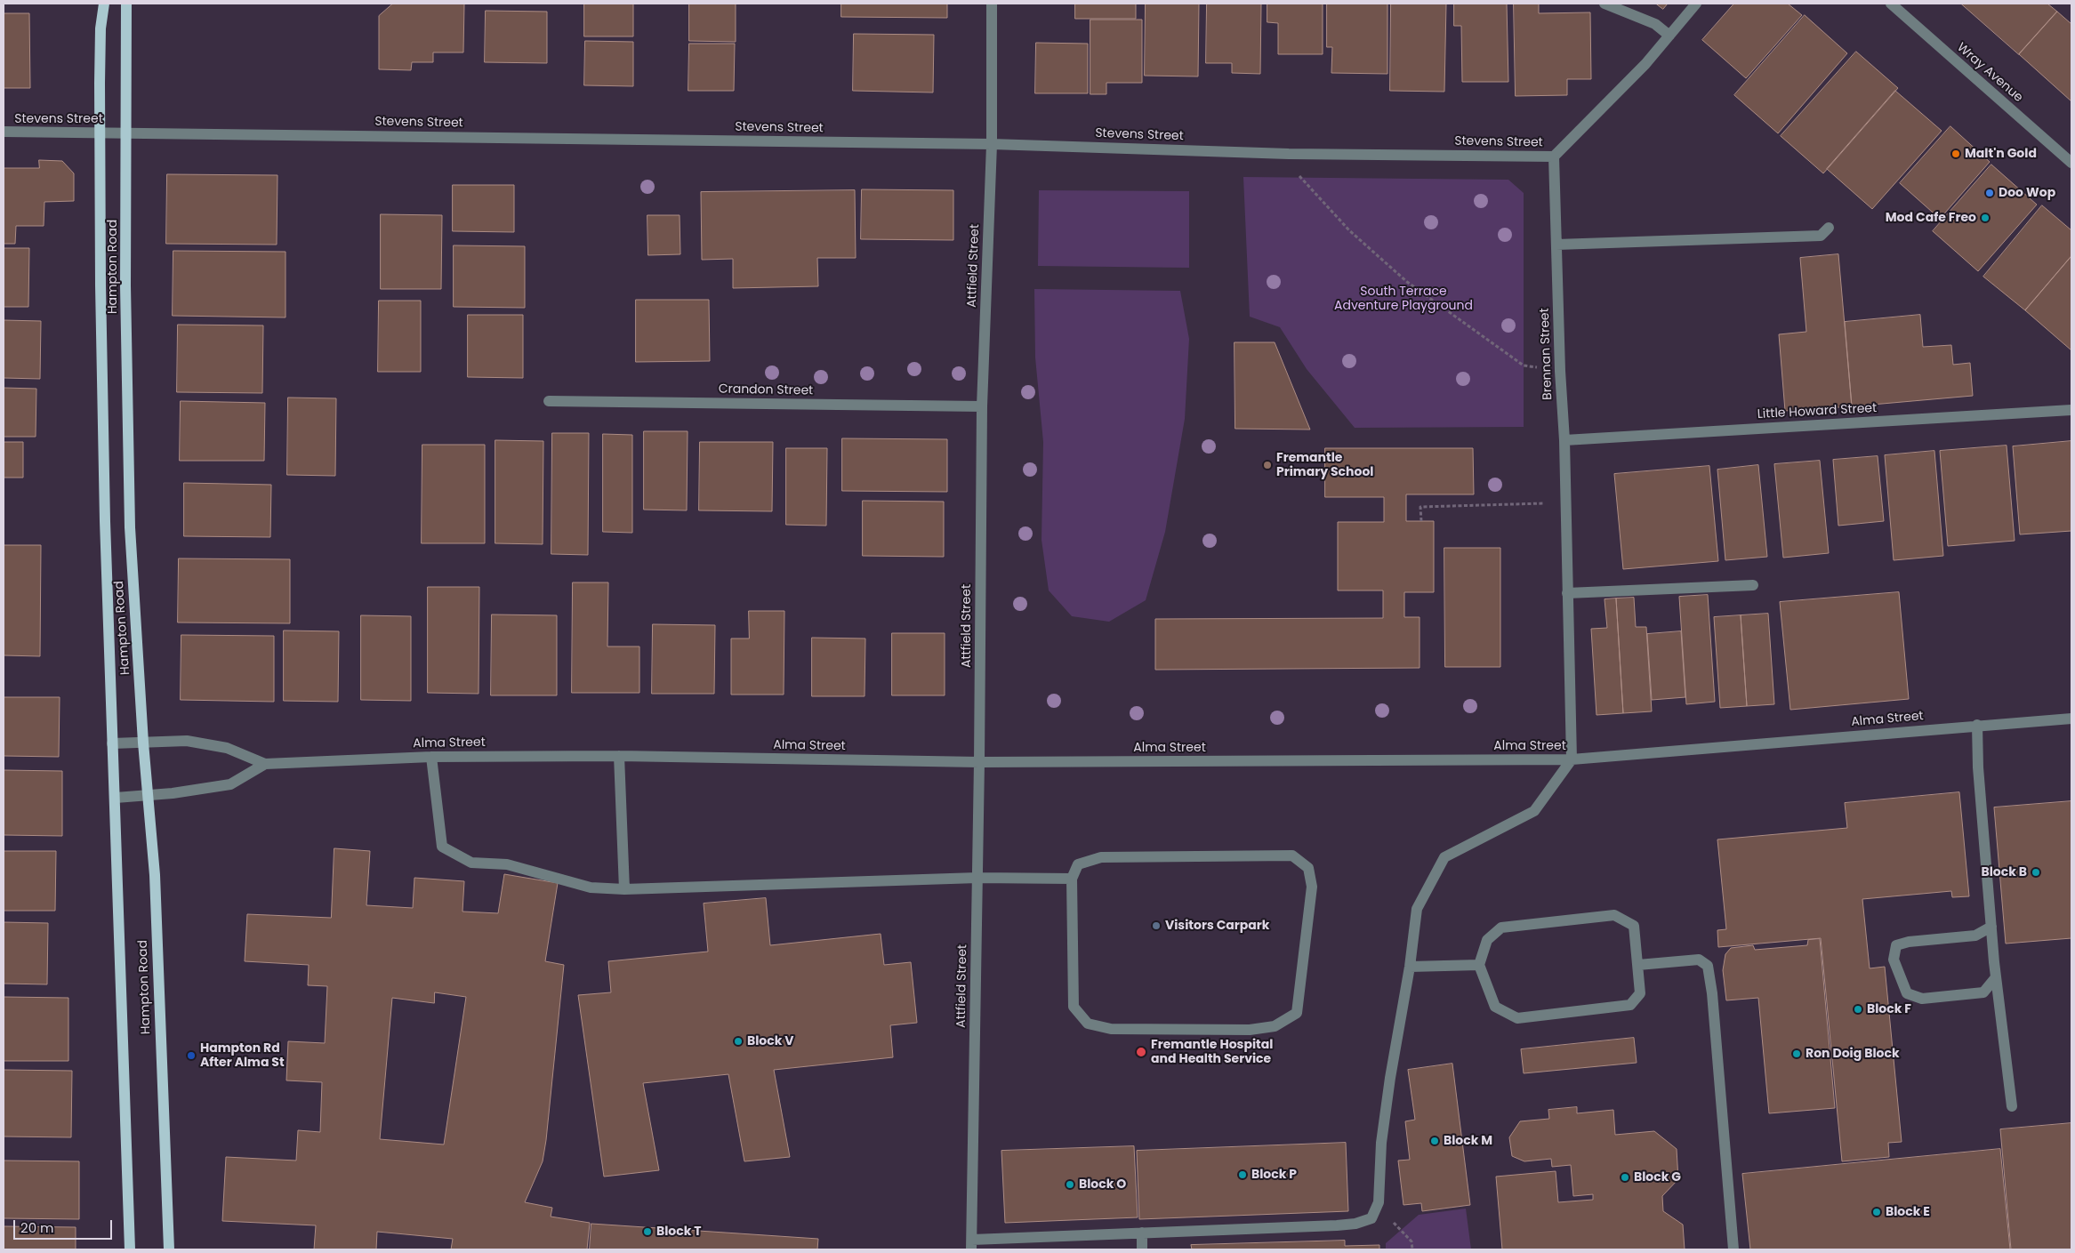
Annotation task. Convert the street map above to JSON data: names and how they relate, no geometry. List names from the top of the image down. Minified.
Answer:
{"streets":{"main road":["Hampton Road"],"street":["Wray Avenue","Stevens Street","Attfield Street","Brennan Street","Crandon Street","Little Howard Street","Alma Street"]},"crossings":[["Stevens Street","Attfield Street"],["Stevens Street","Hampton Road"],["Stevens Street","Brennan Street"],["Attfield Street","Crandon Street"],["Attfield Street","Alma Street"],["Hampton Road","Alma Street"],["Brennan Street","Little Howard Street"],["Brennan Street","Alma Street"]],"parks":["South Terrace Adventure Playground"],"places":["Malt'n Gold","Doo Wop","Mod Cafe Freo","Fremantle Primary School","Block B","Visitors Carpark","Block F","Block V","Fremantle Hospital and Health Service","Ron Doig Block","Hampton Rd After Alma St","Block M","Block P","Block G","Block O","Block E","Block T"],"scale_bar":"20 m"}
